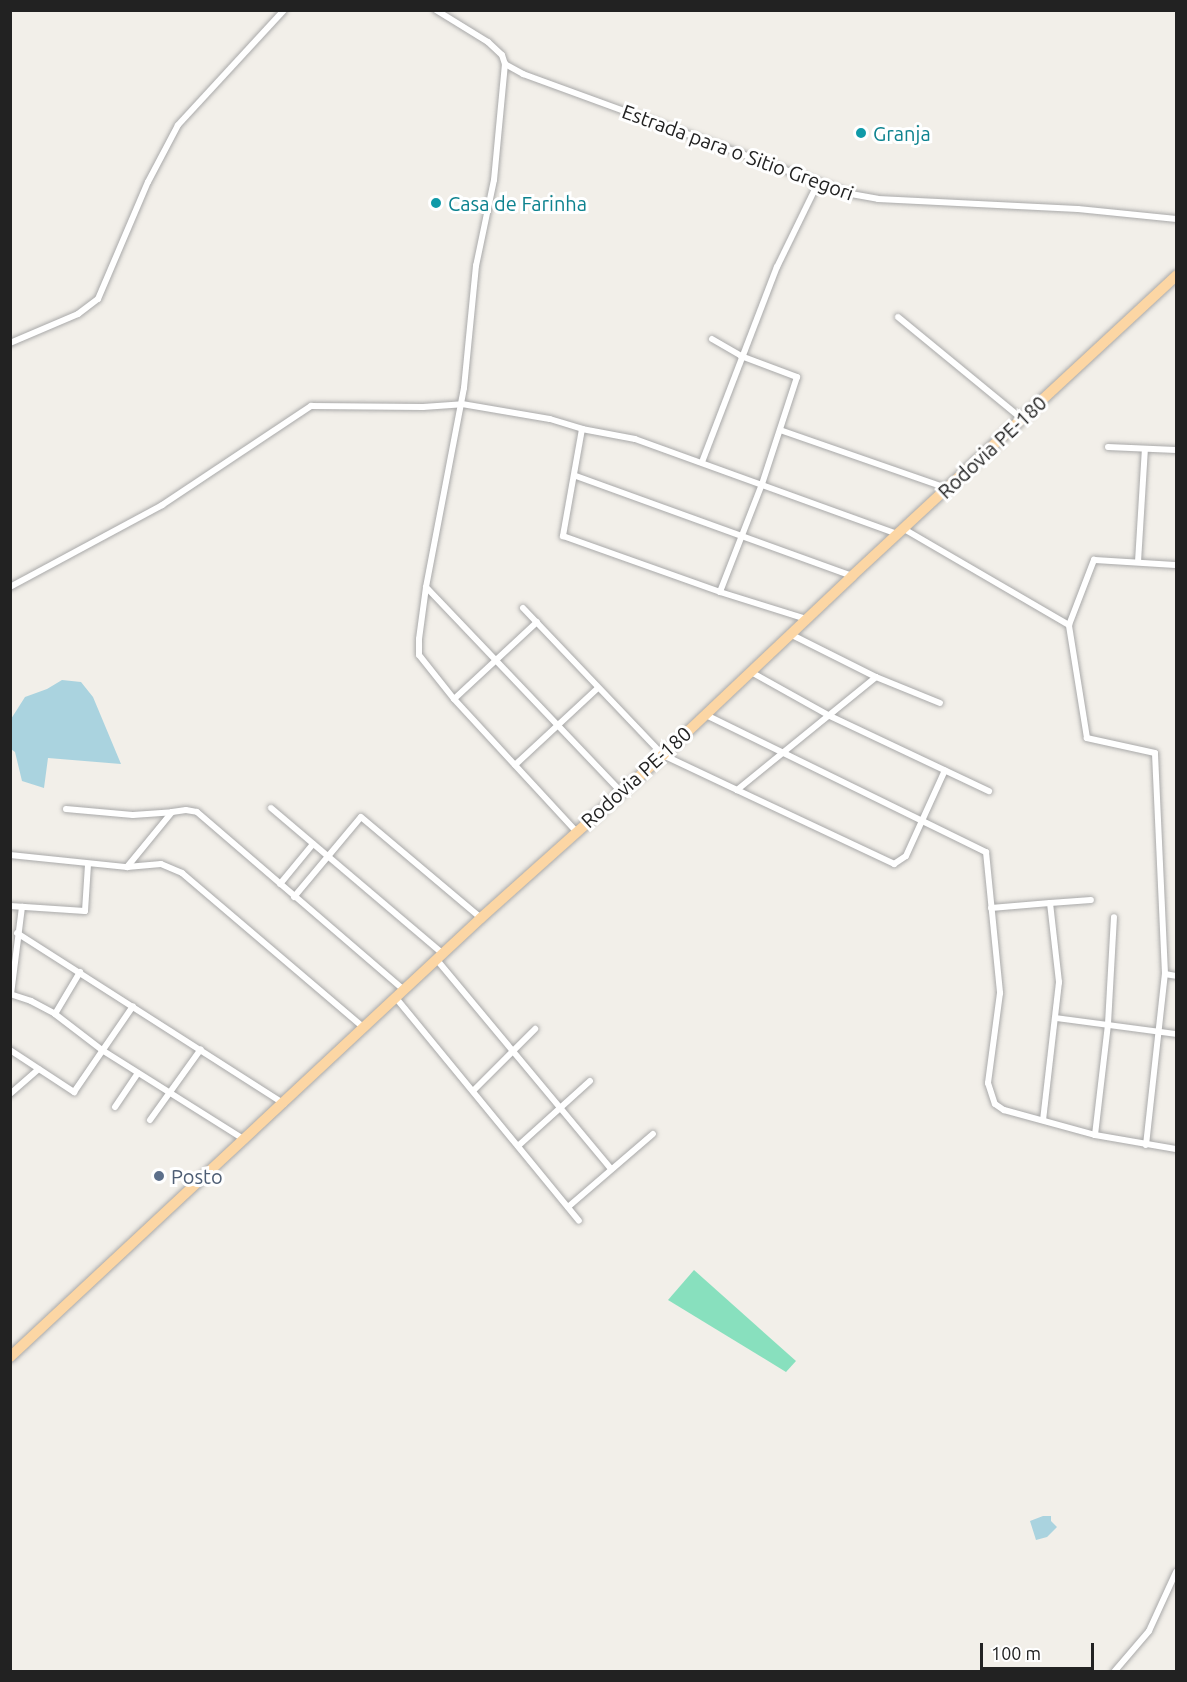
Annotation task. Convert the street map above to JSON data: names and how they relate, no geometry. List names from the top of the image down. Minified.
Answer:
{"streets":{"main road":["Rodovia PE-180"],"street":["Estrada para o Sitio Gregori"]},"places":["Granja","Casa de Farinha","Posto"],"scale_bar":"100 m"}
